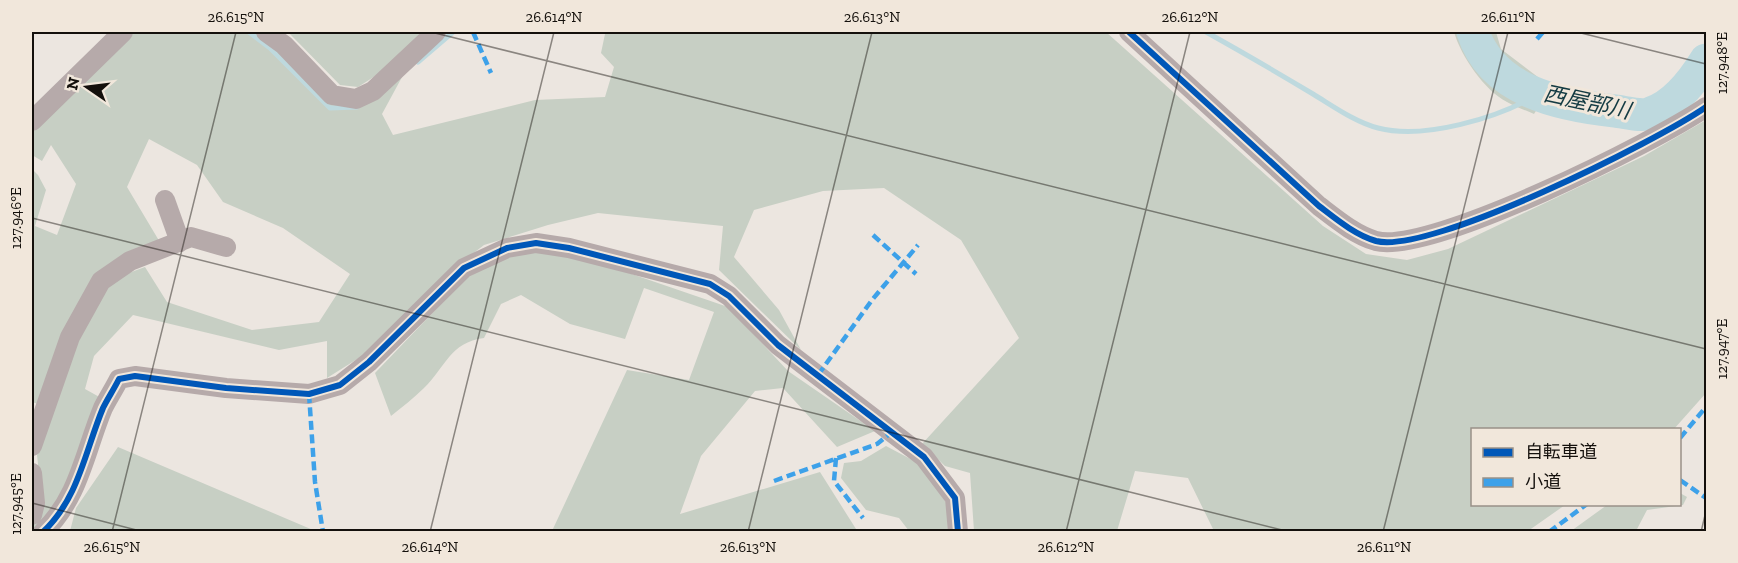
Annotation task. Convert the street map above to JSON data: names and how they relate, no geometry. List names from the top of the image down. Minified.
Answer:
{"water":["西屋部川"],"legend":["自転車道","小道"],"north":"left","coordinates":["26.615°N","26.614°N","26.613°N","26.612°N","26.611°N","127.948°E","127.946°E","127.947°E","127.945°E"]}
